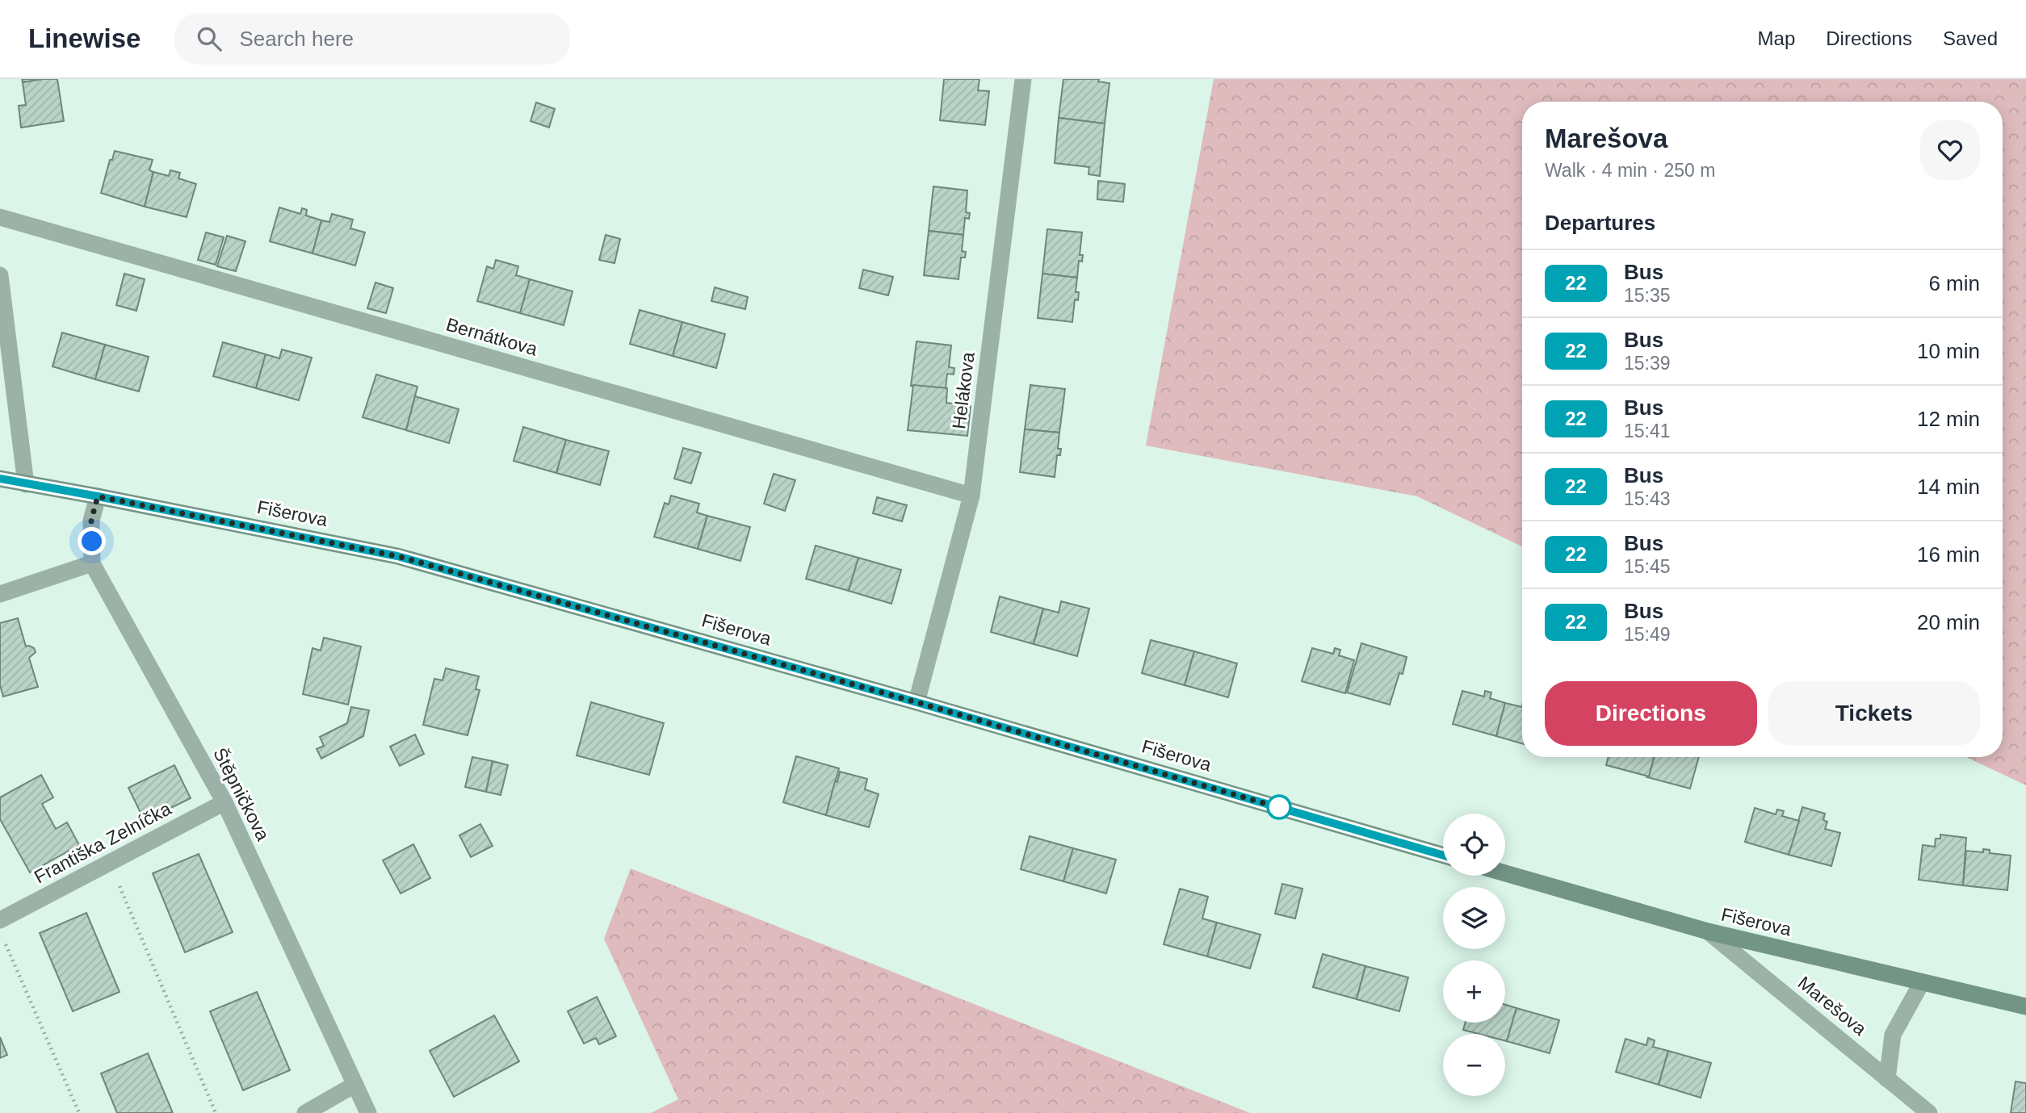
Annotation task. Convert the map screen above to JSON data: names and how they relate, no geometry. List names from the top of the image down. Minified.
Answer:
{"streets":{"street":["Bernátkova","Helákova","Fišerova","Štěpničkova","Františka Zelníčka","Marešova"]},"crossings":[["Bernátkova","Helákova"],["Helákova","Fišerova"],["Fišerova","Štěpničkova"],["Fišerova","Marešova"],["Štěpničkova","Františka Zelníčka"]],"lines":["bus line 22"],"page":{"header":"Linewise","search":"Search here","nav":["Map","Directions","Saved"],"heading":[["Marešova","Walk · 4 min · 250 m"],"Departures"],"list":[{"mark":"22","name":"Bus","note":"15:35","value":"6 min"},{"mark":"22","name":"Bus","note":"15:39","value":"10 min"},{"mark":"22","name":"Bus","note":"15:41","value":"12 min"},{"mark":"22","name":"Bus","note":"15:43","value":"14 min"},{"mark":"22","name":"Bus","note":"15:45","value":"16 min"},{"mark":"22","name":"Bus","note":"15:49","value":"20 min"}],"buttons":["Directions","Tickets"],"map_buttons":["+","−"]}}
